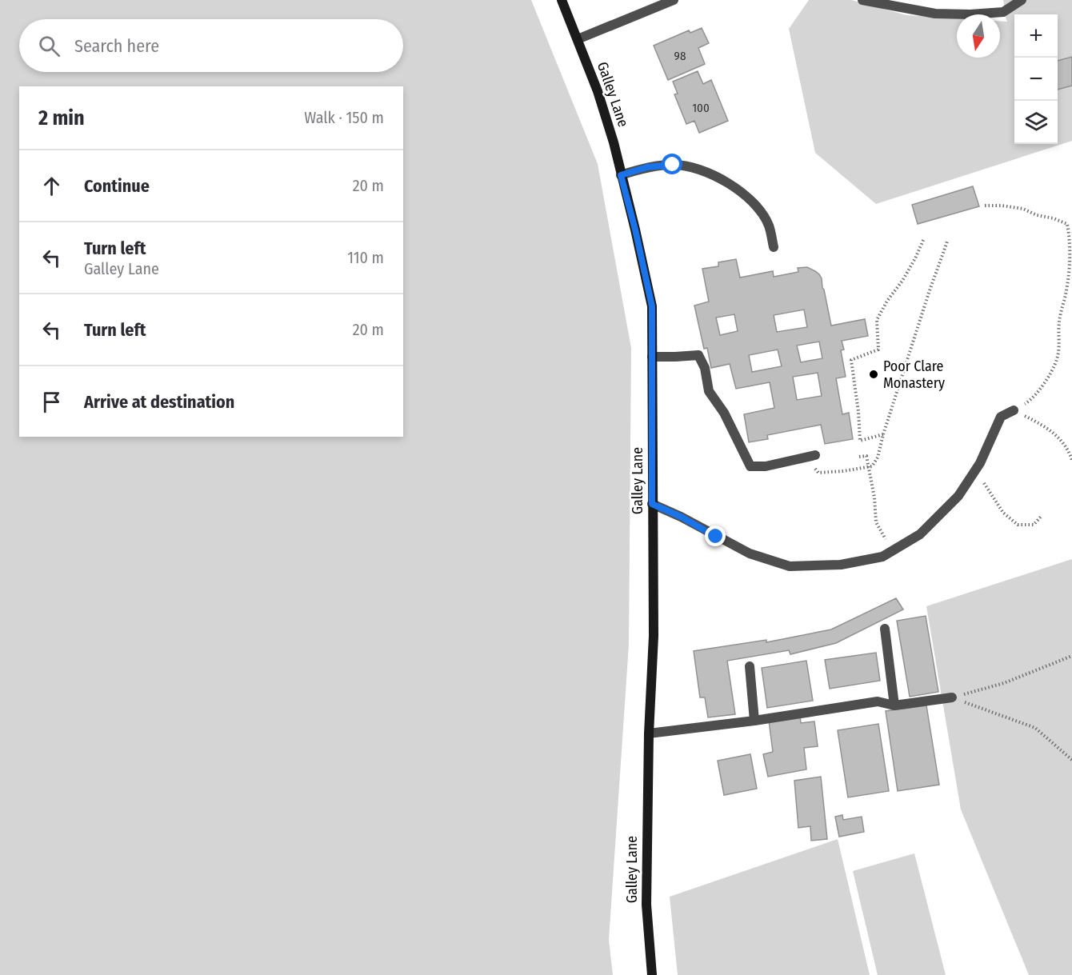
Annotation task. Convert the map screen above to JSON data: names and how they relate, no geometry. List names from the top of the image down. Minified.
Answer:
{"streets":{"street":["Galley Lane"]},"places":["Poor Clare Monastery"],"house_numbers":["98","100"],"north":"bottom","page":{"map_buttons":["+","−"],"search":"Search here","heading":["2 min","Walk · 150 m"],"list":[["Continue","20 m"],["Turn left","Galley Lane","110 m"],["Turn left","20 m"],"Arrive at destination"]}}
